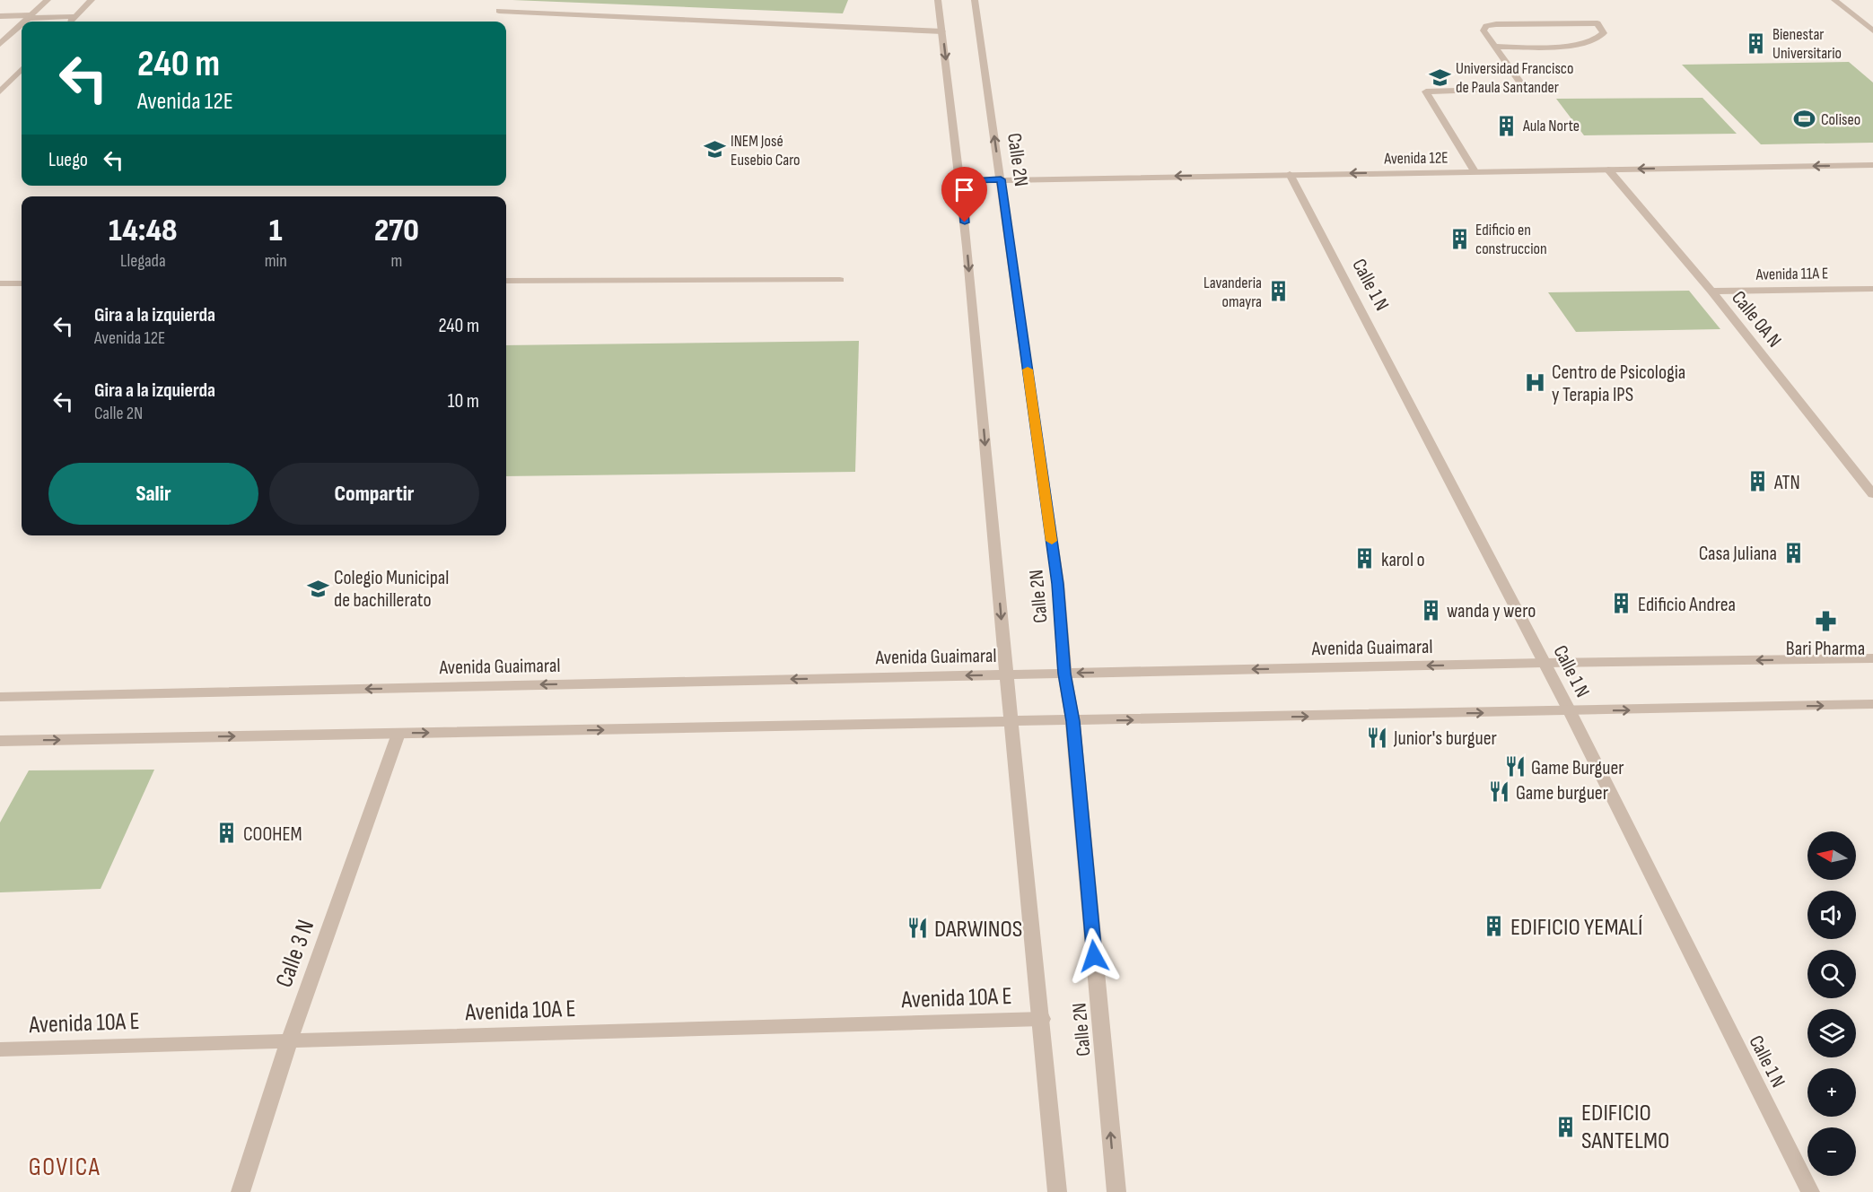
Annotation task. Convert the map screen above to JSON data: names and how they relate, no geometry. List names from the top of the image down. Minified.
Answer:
{"streets":{"street":["Avenida 12E","Calle 2N","Avenida 11A E","Calle 1 N","Calle 0A N","Avenida Guaimaral","Calle 3 N","Avenida 10A E"]},"crossings":[["Avenida 12E","Calle 2N"],["Avenida 12E","Calle 1 N"],["Avenida 12E","Calle 0A N"],["Calle 2N","Avenida Guaimaral"],["Calle 2N","Avenida 10A E"],["Avenida 11A E","Calle 0A N"],["Calle 1 N","Avenida Guaimaral"],["Calle 3 N","Avenida 10A E"]],"one_way":["Avenida 12E"],"districts":["GOVICA"],"places":{"building":["Bienestar Universitario","Aula Norte","Edificio en construccion","Lavanderia omayra","ATN","Casa Juliana","karol o","Edificio Andrea","wanda y wero","COOHEM","EDIFICIO YEMALÍ","EDIFICIO SANTELMO"],"school or university":["Universidad Francisco de Paula Santander","INEM José Eusebio Caro","Colegio Municipal de bachillerato"],"sports":["Coliseo"],"hospital":["Centro de Psicologia y Terapia IPS"],"pharmacy":["Bari Pharma"],"restaurant":["Junior's burguer","Game Burguer","Game burguer","DARWINOS"]},"north":"left","page":{"turn":["240 m","Avenida 12E"],"then":"Luego","eta":["14:48","Llegada","1","min","270","m"],"list":[{"name":"Gira a la izquierda","note":"Avenida 12E","value":"240 m"},{"name":"Gira a la izquierda","note":"Calle 2N","value":"10 m"}],"buttons":["Salir","Compartir"],"map_buttons":["+","−"]}}
